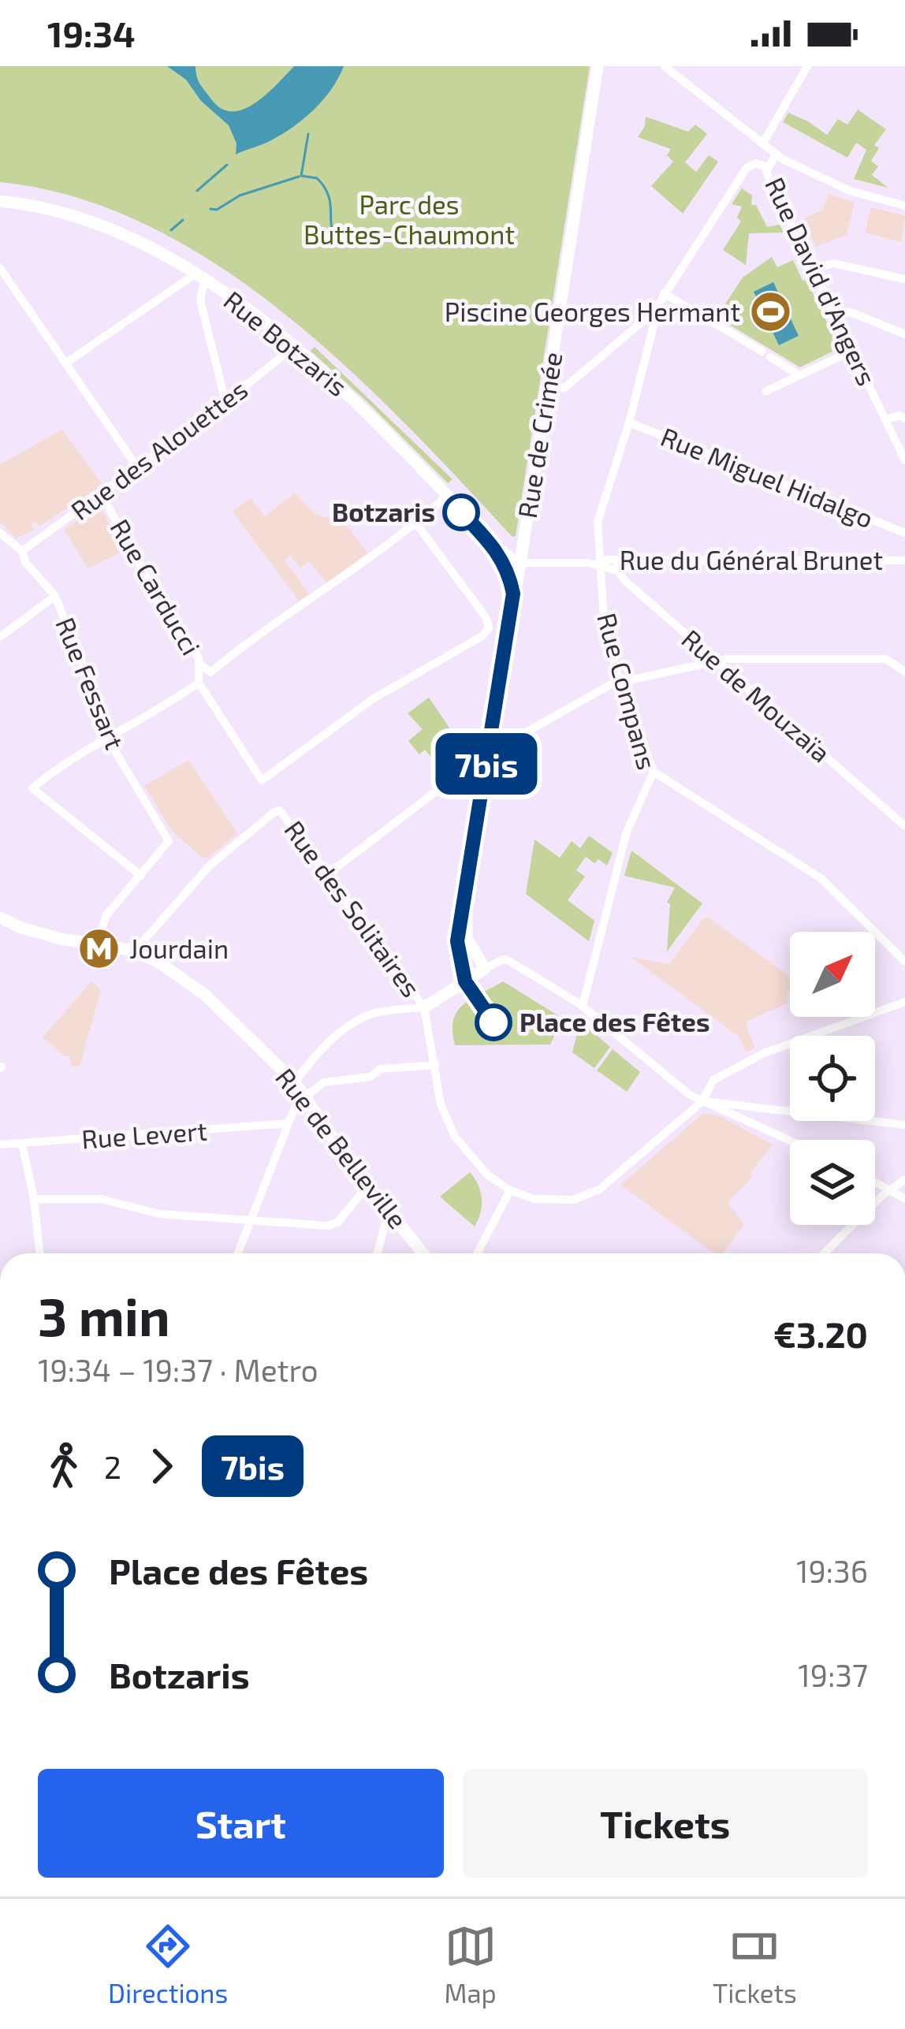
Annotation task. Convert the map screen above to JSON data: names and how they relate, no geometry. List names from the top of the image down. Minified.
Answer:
{"streets":{"street":["Rue David d'Angers","Rue Botzaris","Rue de Crimée","Rue des Alouettes","Rue Miguel Hidalgo","Rue du Général Brunet","Rue Carducci","Rue Fessart","Rue Compans","Rue de Mouzaïa","Rue des Solitaires","Rue Levert","Rue de Belleville"]},"crossings":[["Rue David d'Angers","Rue Compans"],["Rue Botzaris","Rue de Crimée"],["Rue Botzaris","Rue des Alouettes"],["Rue Botzaris","Rue du Général Brunet"],["Rue de Crimée","Rue du Général Brunet"],["Rue des Alouettes","Rue Carducci"],["Rue des Alouettes","Rue Fessart"],["Rue Miguel Hidalgo","Rue Compans"],["Rue du Général Brunet","Rue Compans"],["Rue du Général Brunet","Rue de Mouzaïa"],["Rue des Solitaires","Rue de Belleville"]],"parks":["Parc des Buttes-Chaumont"],"places":{"sports":["Piscine Georges Hermant"],"other":["Botzaris","Place des Fêtes"],"metro station":["Jourdain"]},"lines":["metro line 7bis"],"north":"top right","page":{"status":"19:34","on_map":"7bis","heading":["3 min","19:34 – 19:37 · Metro","€3.20"],"legs":["2","7bis"],"list":[{"name":"Place des Fêtes","value":"19:36"},{"name":"Botzaris","value":"19:37"}],"buttons":["Start","Tickets"],"tabs":["Directions","Map","Tickets"]}}
